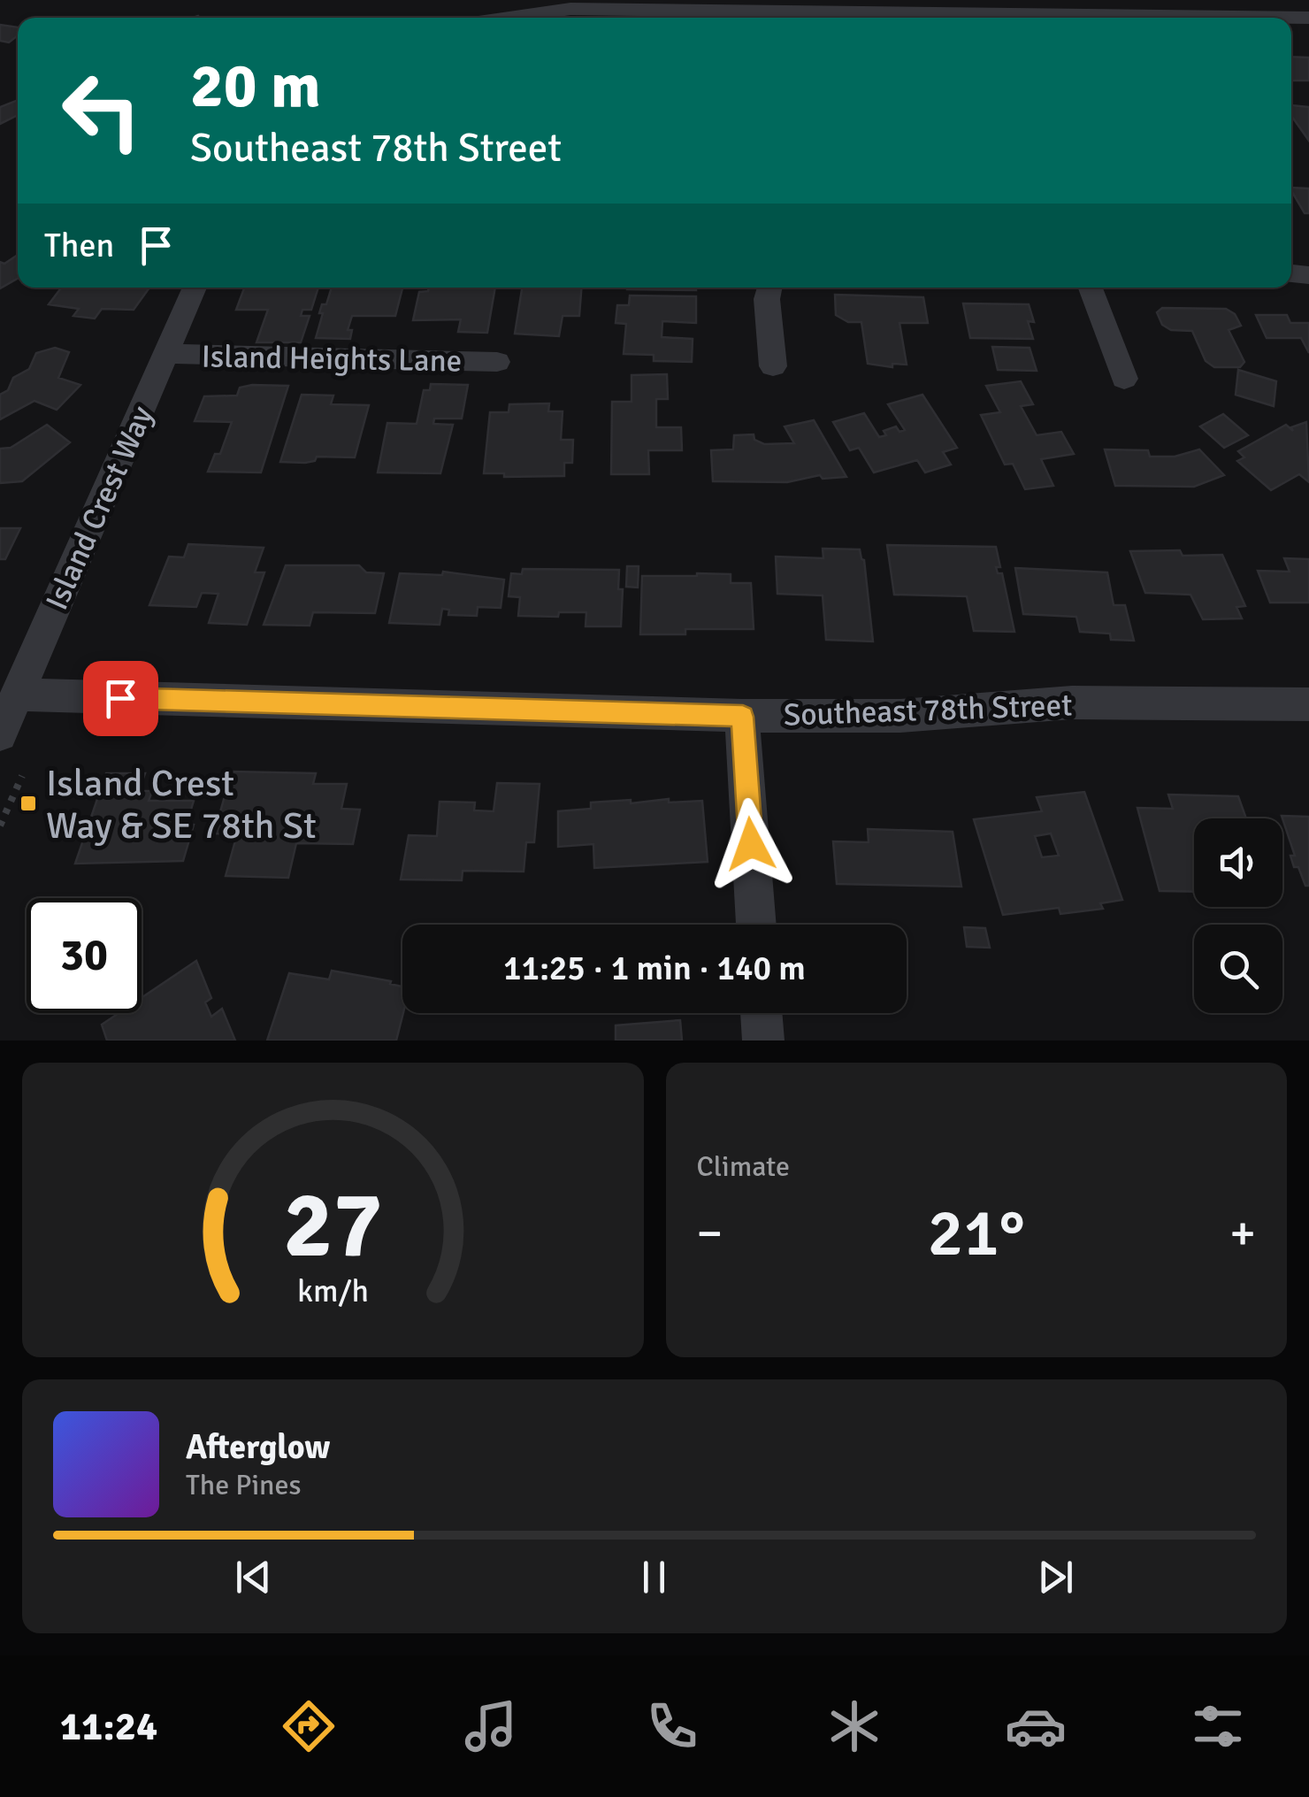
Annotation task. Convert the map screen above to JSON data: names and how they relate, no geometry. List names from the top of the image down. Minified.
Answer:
{"streets":{"street":["Island Heights Lane","Island Crest Way","Southeast 78th Street"]},"crossings":[["Island Heights Lane","Island Crest Way"],["Island Crest Way","Southeast 78th Street"]],"places":{"transit":["Island Crest Way & SE 78th St"]},"page":{"turn":["20 m","Southeast 78th Street"],"then":"Then","limit":"30","trip":"11:25 · 1 min · 140 m","tile":"Climate","heat":["−","21°","+"],"song":["Afterglow","The Pines"],"tabs":"11:24","gauge":["27","km/h"]}}
